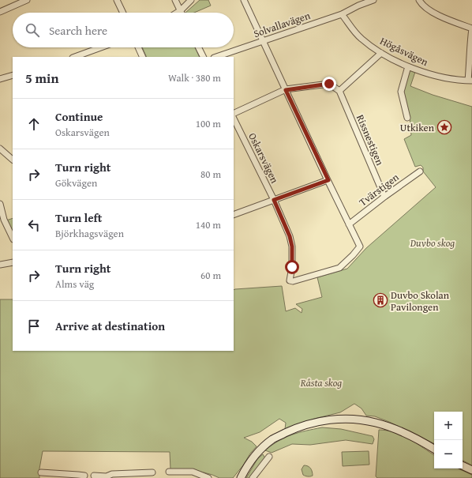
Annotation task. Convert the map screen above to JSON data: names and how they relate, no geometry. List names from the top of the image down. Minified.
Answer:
{"streets":{"street":["Solvallavägen","Högåsvägen","Rissnestigen","Oskarsvägen","Tvärstigen"]},"crossings":[["Solvallavägen","Högåsvägen"],["Rissnestigen","Tvärstigen"],["Oskarsvägen","Tvärstigen"]],"parks":["Duvbo skog","Råsta skog"],"places":{"place":["Utkiken"],"building":["Duvbo Skolan Pavilongen"]},"page":{"search":"Search here","heading":["5 min","Walk · 380 m"],"list":[["Continue","Oskarsvägen","100 m"],["Turn right","Gökvägen","80 m"],["Turn left","Björkhagsvägen","140 m"],["Turn right","Alms väg","60 m"],"Arrive at destination"],"map_buttons":["+","−"]}}
